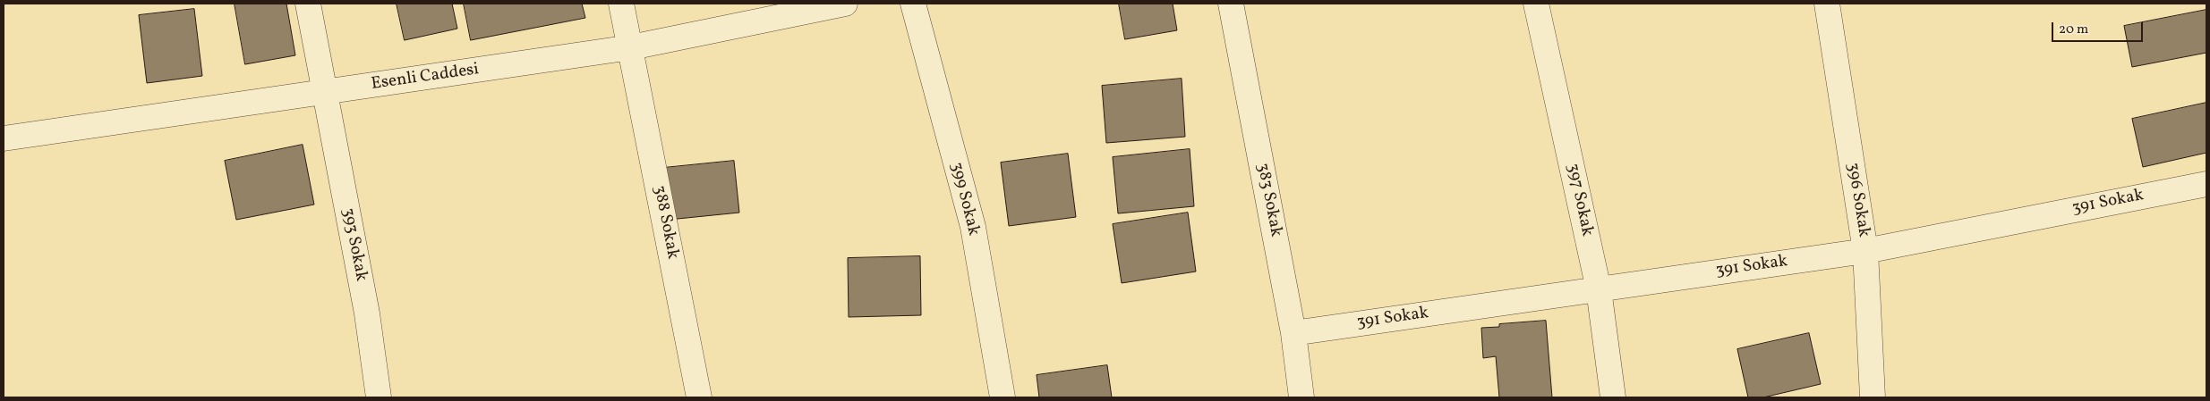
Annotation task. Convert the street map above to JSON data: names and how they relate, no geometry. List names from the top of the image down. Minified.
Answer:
{"streets":{"street":["Esenli Caddesi","399 Sokak","383 Sokak","397 Sokak","396 Sokak","391 Sokak","388 Sokak","393 Sokak"]},"crossings":[["Esenli Caddesi","388 Sokak"],["Esenli Caddesi","393 Sokak"],["383 Sokak","391 Sokak"],["397 Sokak","391 Sokak"],["396 Sokak","391 Sokak"]],"scale_bar":"20 m"}
